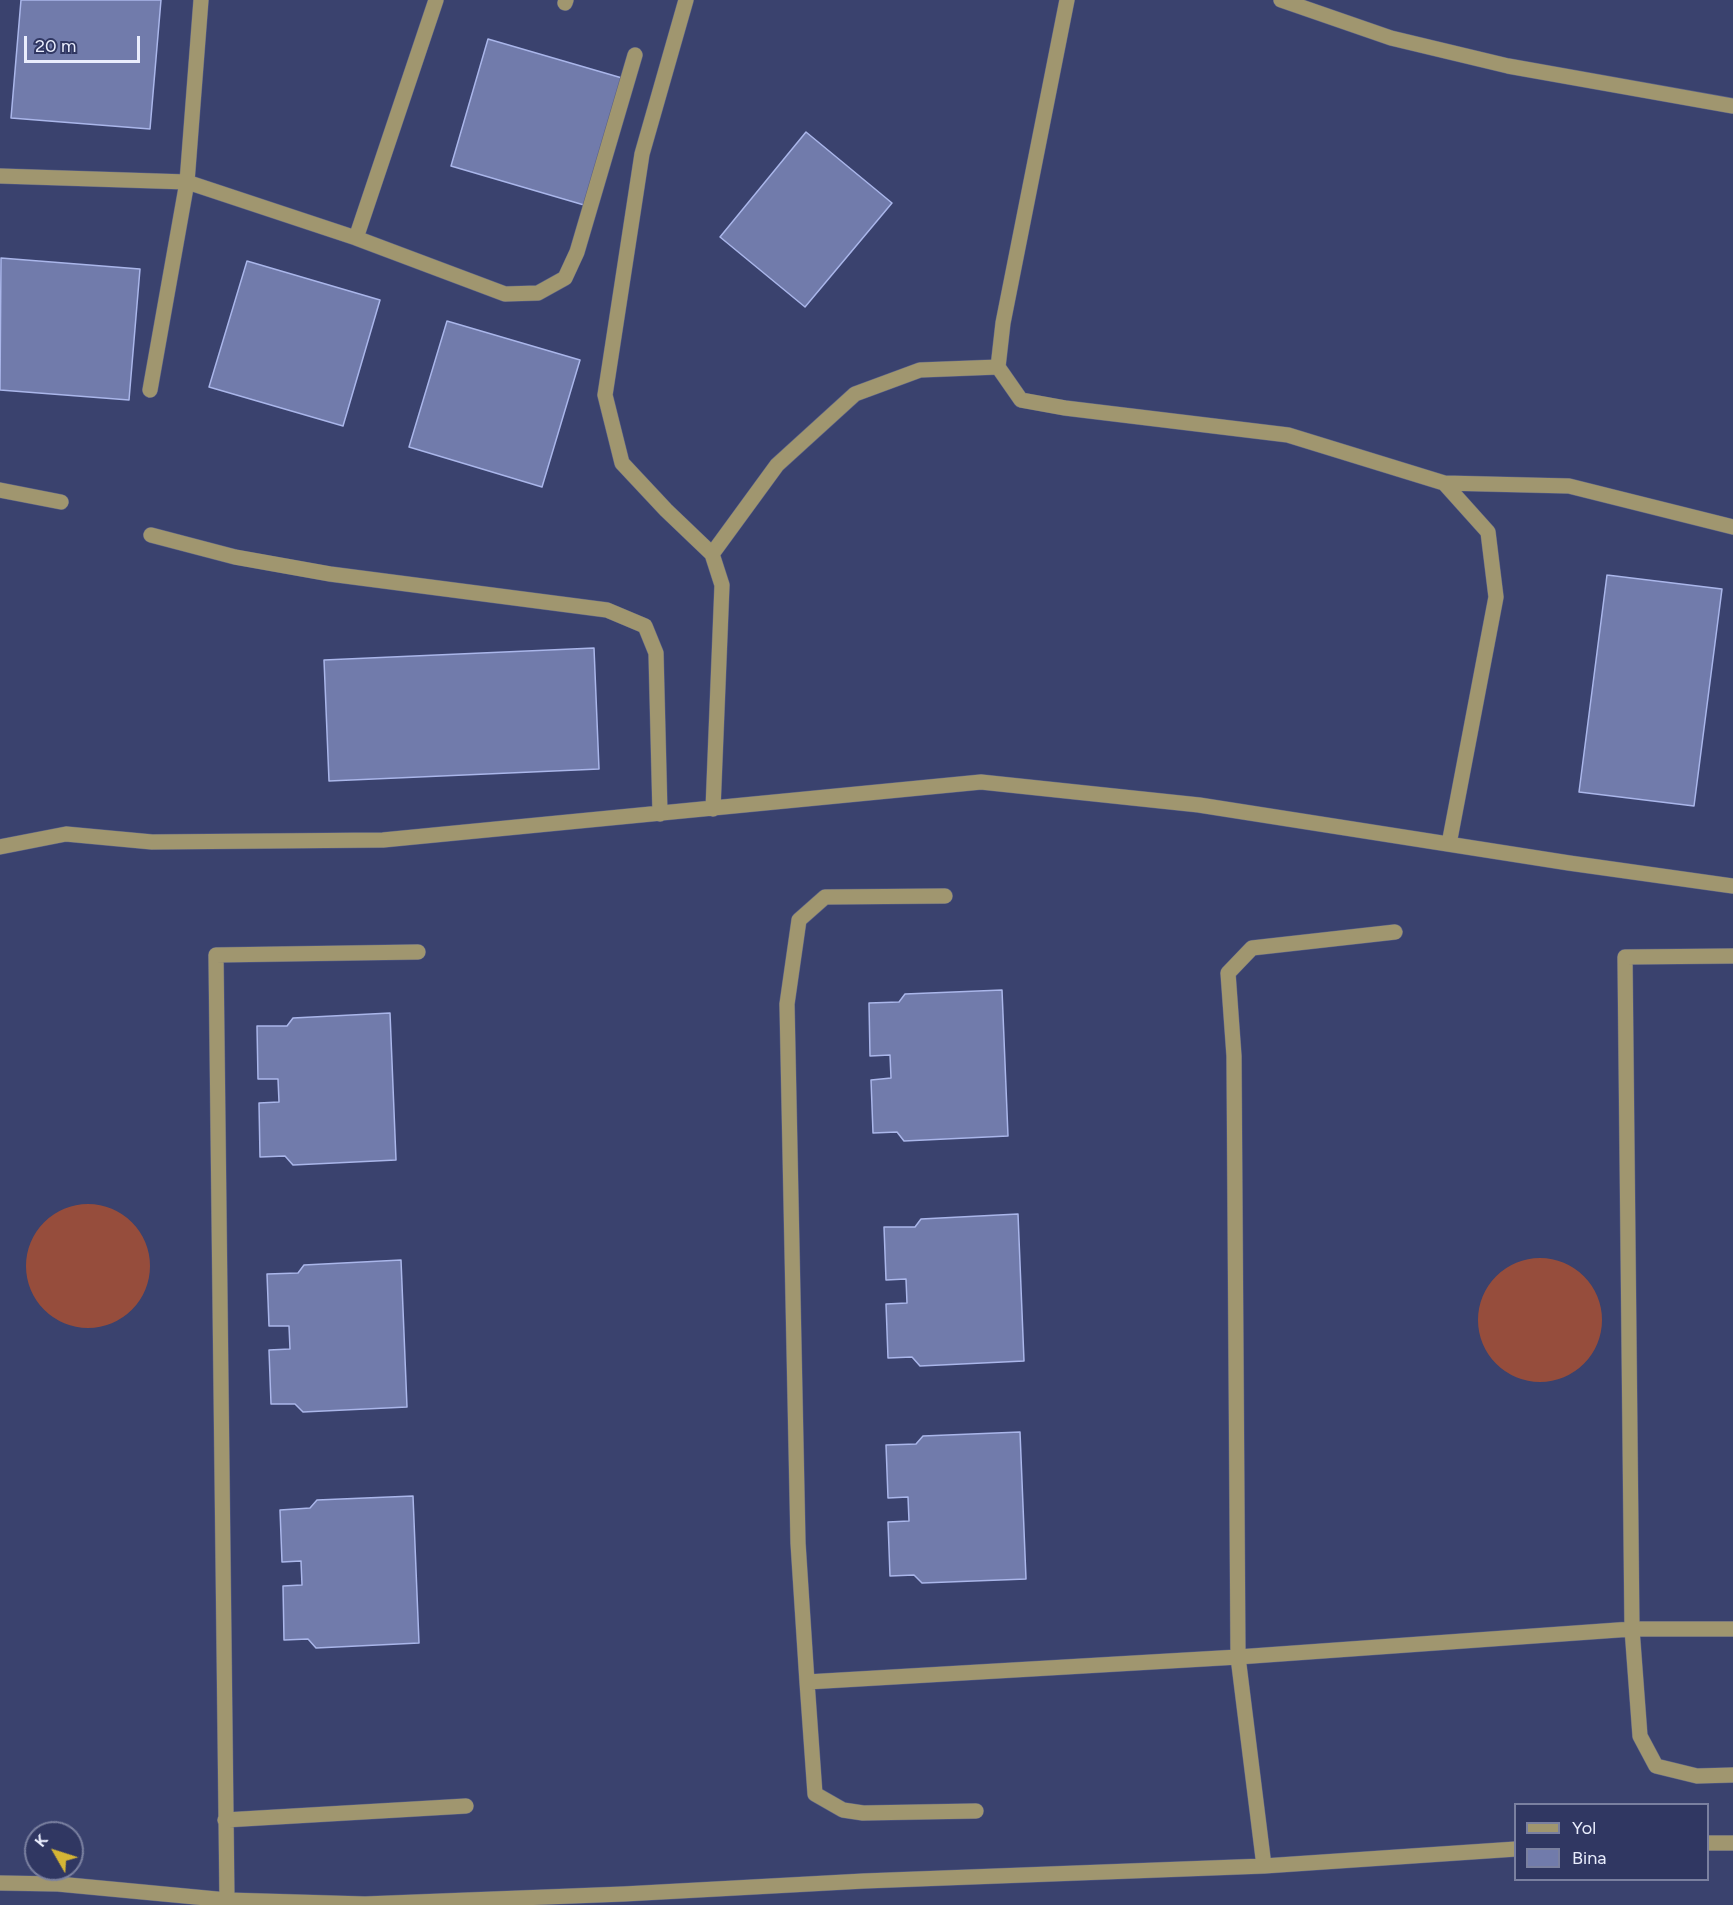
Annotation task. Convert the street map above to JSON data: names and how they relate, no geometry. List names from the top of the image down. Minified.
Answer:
{"legend":["Yol","Bina"],"scale_bar":"20 m","north":"top left"}
